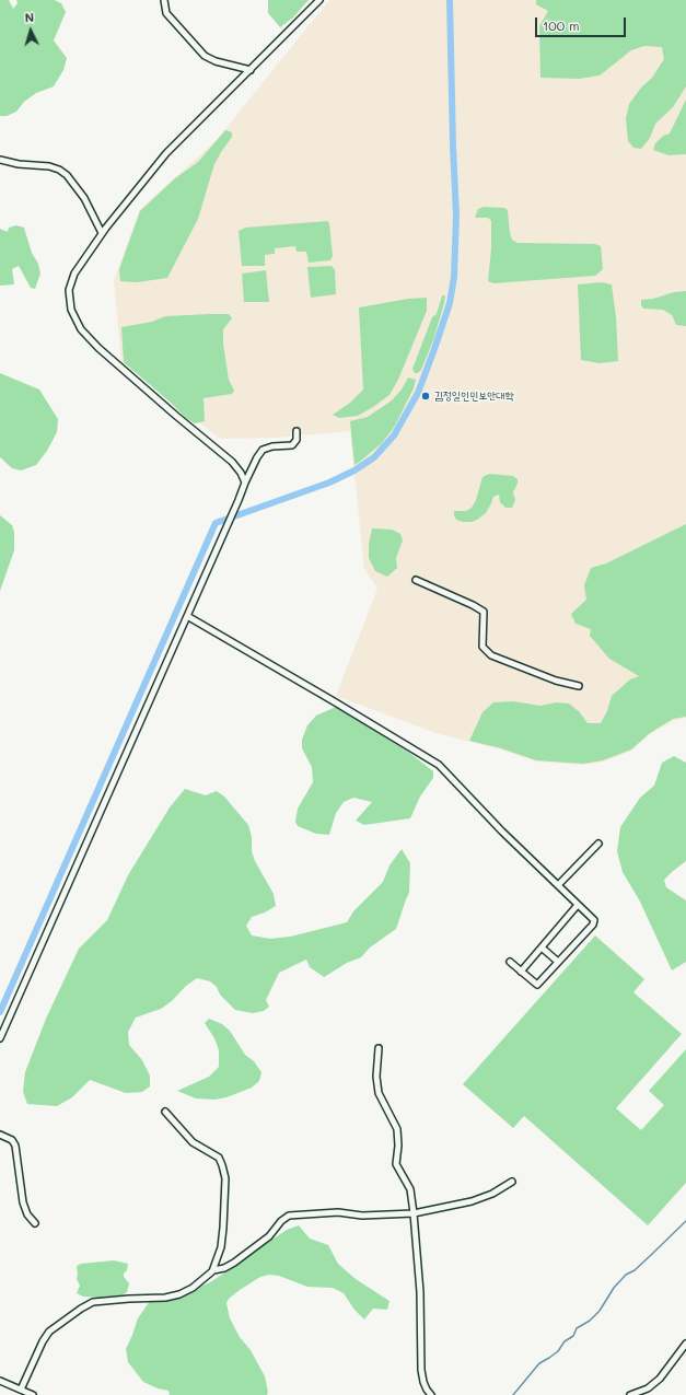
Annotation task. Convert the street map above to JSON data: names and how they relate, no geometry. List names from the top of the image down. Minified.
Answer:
{"places":["김정일인민보안대학"],"scale_bar":"100 m","north":"top"}
